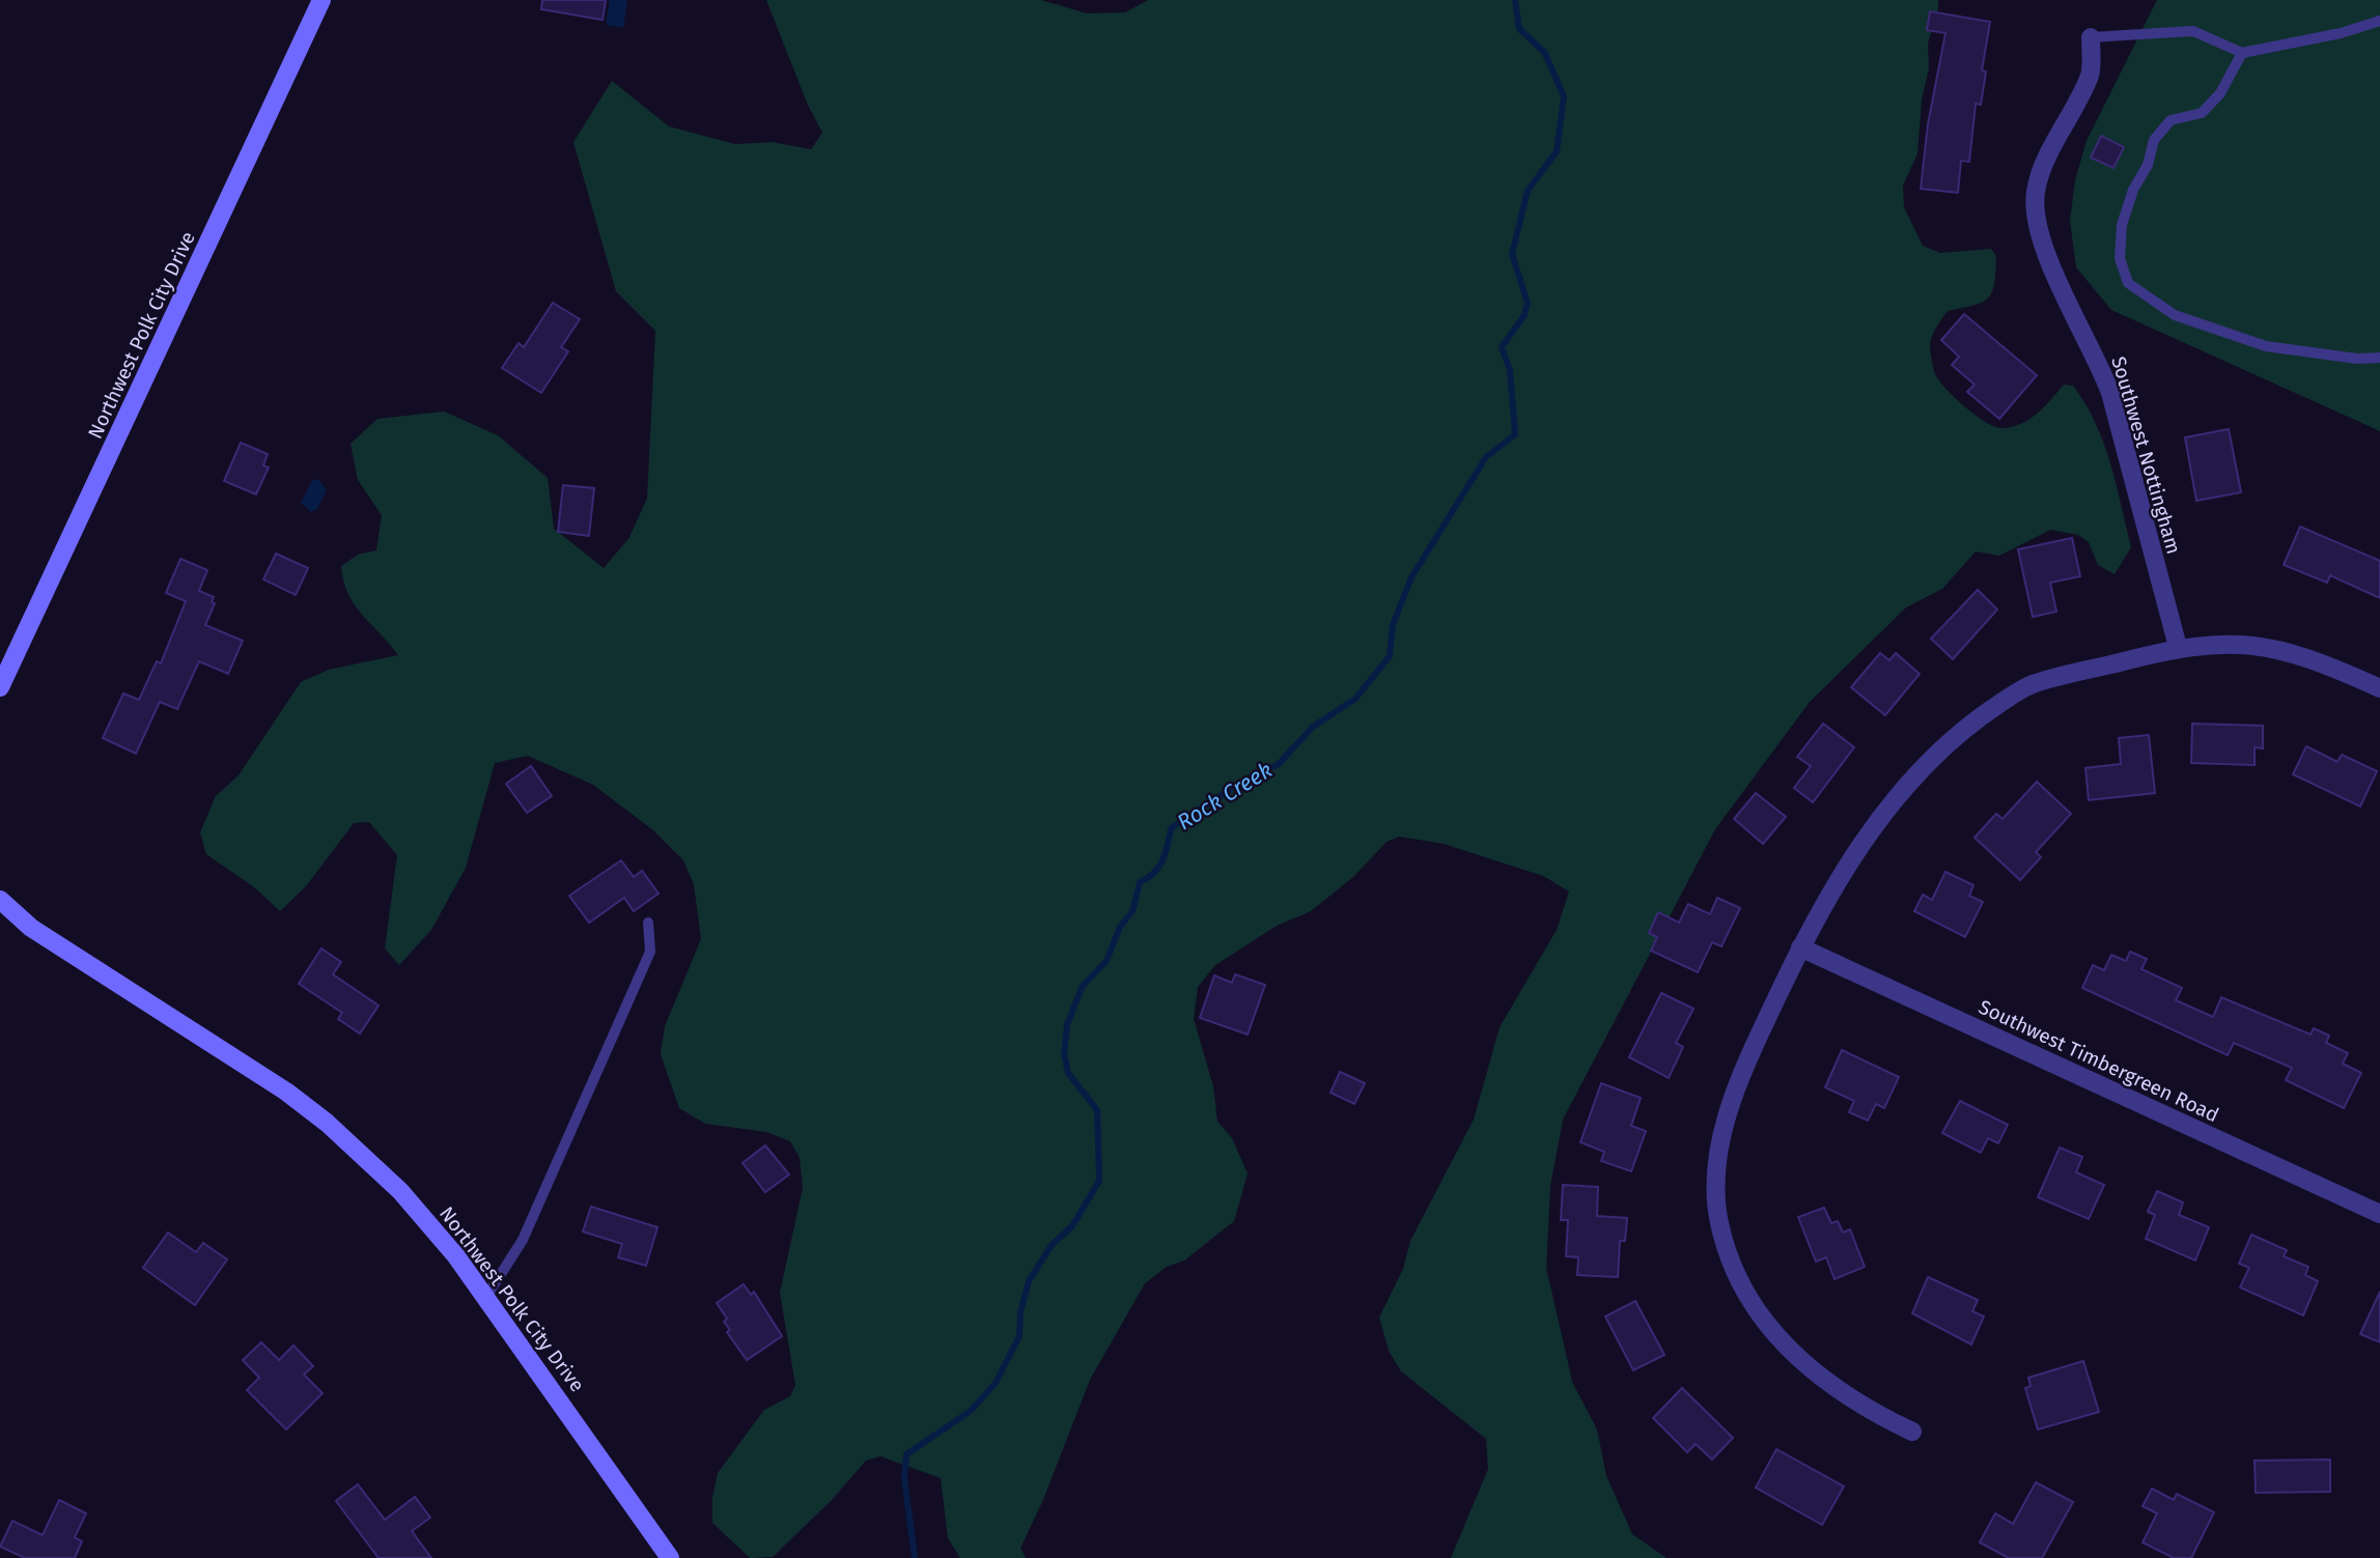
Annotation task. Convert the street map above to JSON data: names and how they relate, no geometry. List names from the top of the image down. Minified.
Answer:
{"streets":{"street":["Northwest Polk City Drive","Southwest Nottingham","Southwest Timbergreen Road"]},"water":["Rock Creek"]}
